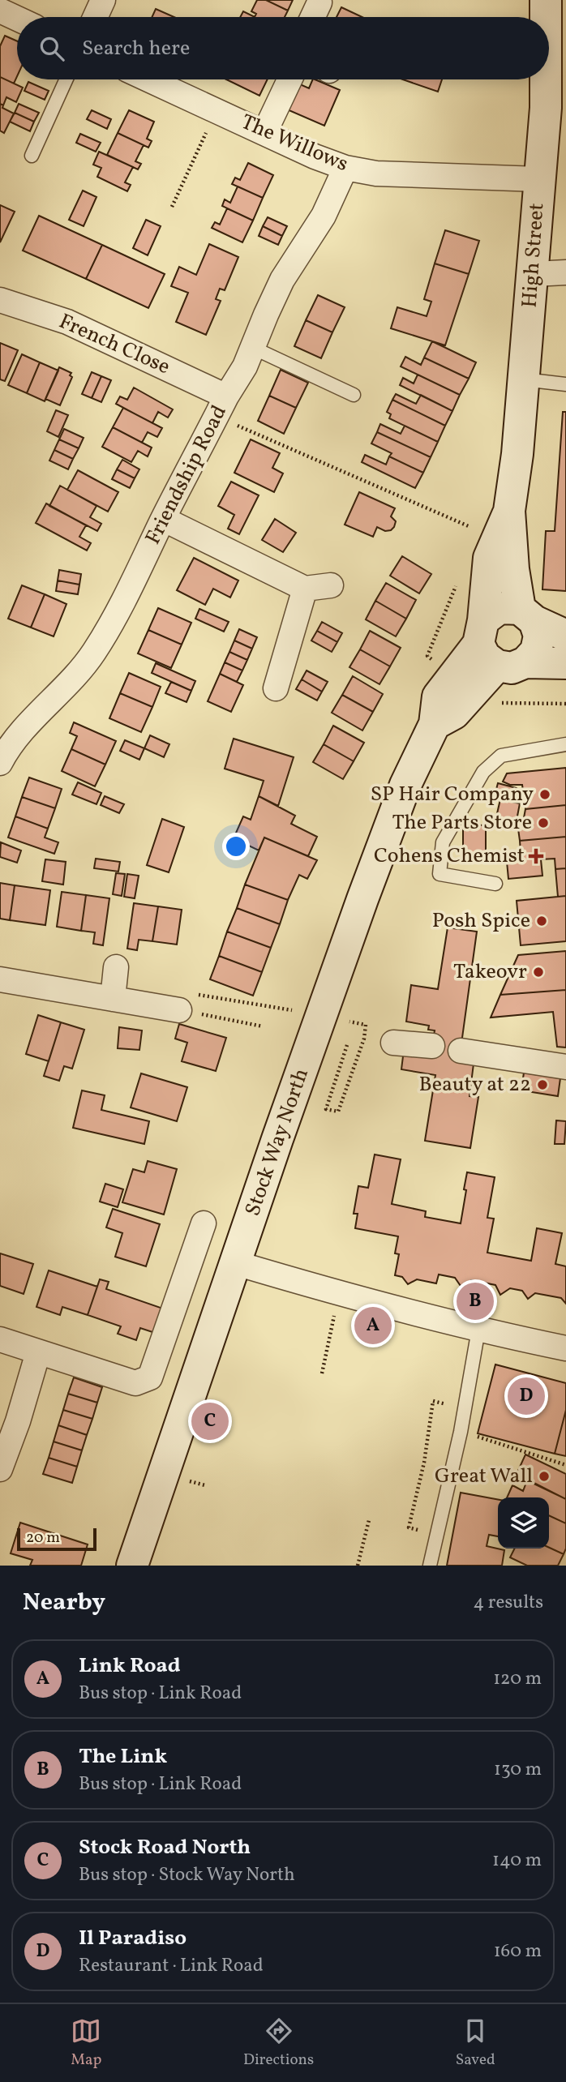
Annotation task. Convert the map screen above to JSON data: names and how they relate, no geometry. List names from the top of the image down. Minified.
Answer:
{"streets":{"main road":["High Street","Stock Way North"],"street":["The Willows","French Close","Friendship Road"]},"crossings":[["The Willows","High Street"],["The Willows","Friendship Road"],["High Street","Stock Way North"],["French Close","Friendship Road"]],"places":{"other":["SP Hair Company","The Parts Store","Posh Spice","Takeovr","Beauty at 22","Great Wall"],"health":["Cohens Chemist"]},"scale_bar":"20 m","page":{"search":"Search here","pins":["B","A","D","C"],"scale":"20 m","heading":["Nearby","4 results"],"list":[{"mark":"A","name":"Link Road","note":"Bus stop · Link Road","value":"120 m"},{"mark":"B","name":"The Link","note":"Bus stop · Link Road","value":"130 m"},{"mark":"C","name":"Stock Road North","note":"Bus stop · Stock Way North","value":"140 m"},{"mark":"D","name":"Il Paradiso","note":"Restaurant · Link Road","value":"160 m"}],"nav":["Map","Directions","Saved"]}}
